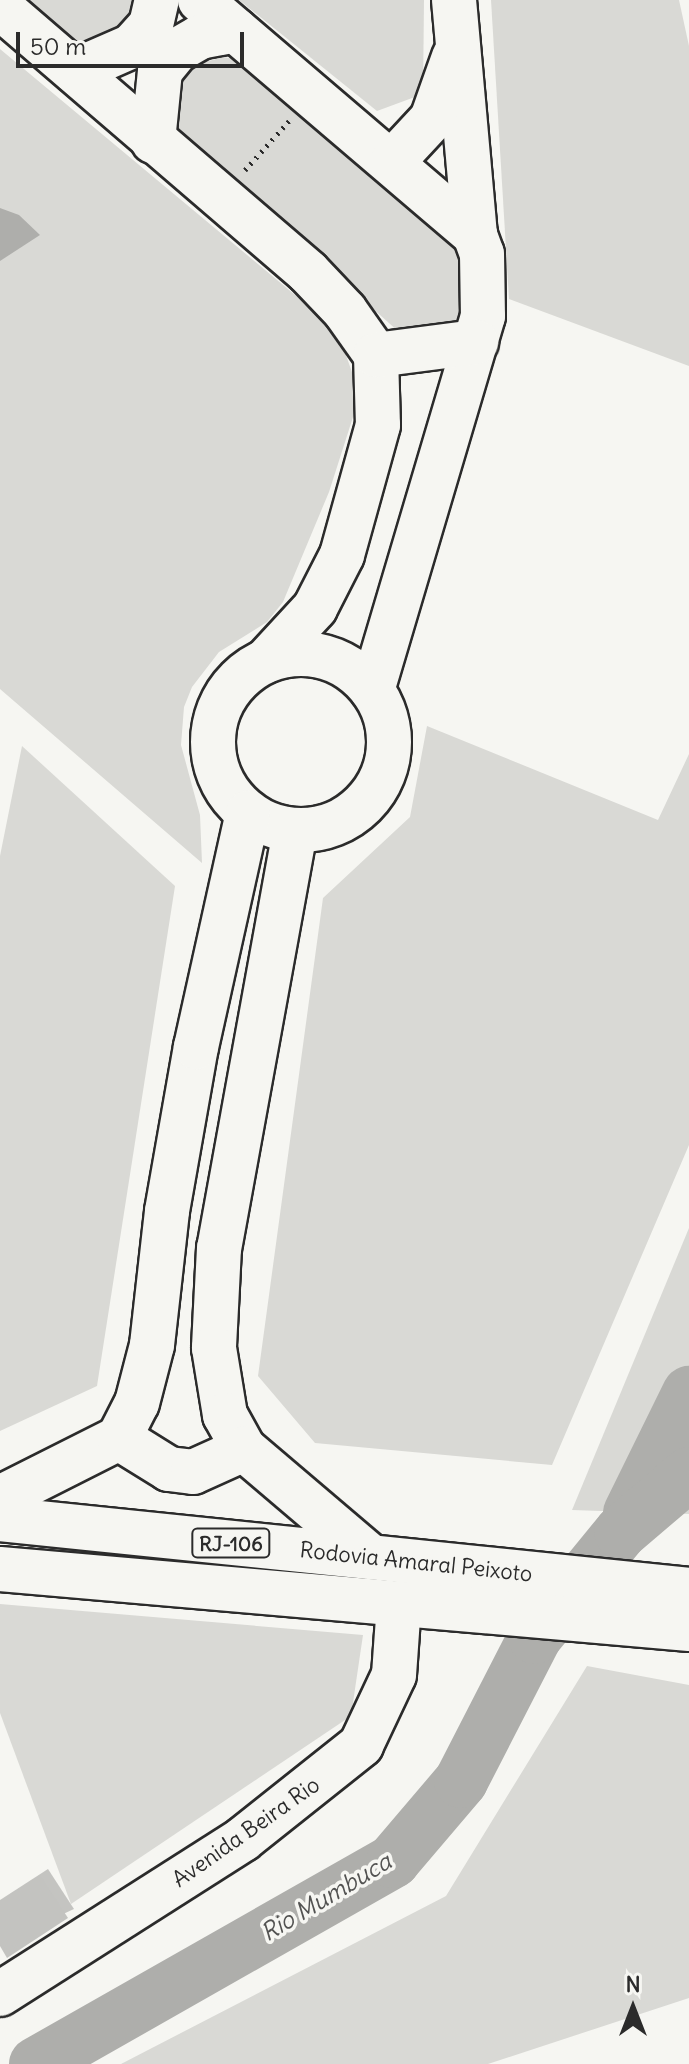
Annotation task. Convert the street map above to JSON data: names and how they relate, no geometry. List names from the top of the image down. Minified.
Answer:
{"streets":{"main road":["RJ-106","Rodovia Amaral Peixoto","Avenida Beira Rio"]},"crossings":[["Rodovia Amaral Peixoto","Avenida Beira Rio"]],"water":["Rio Mumbuca"],"scale_bar":"50 m","north":"top"}
